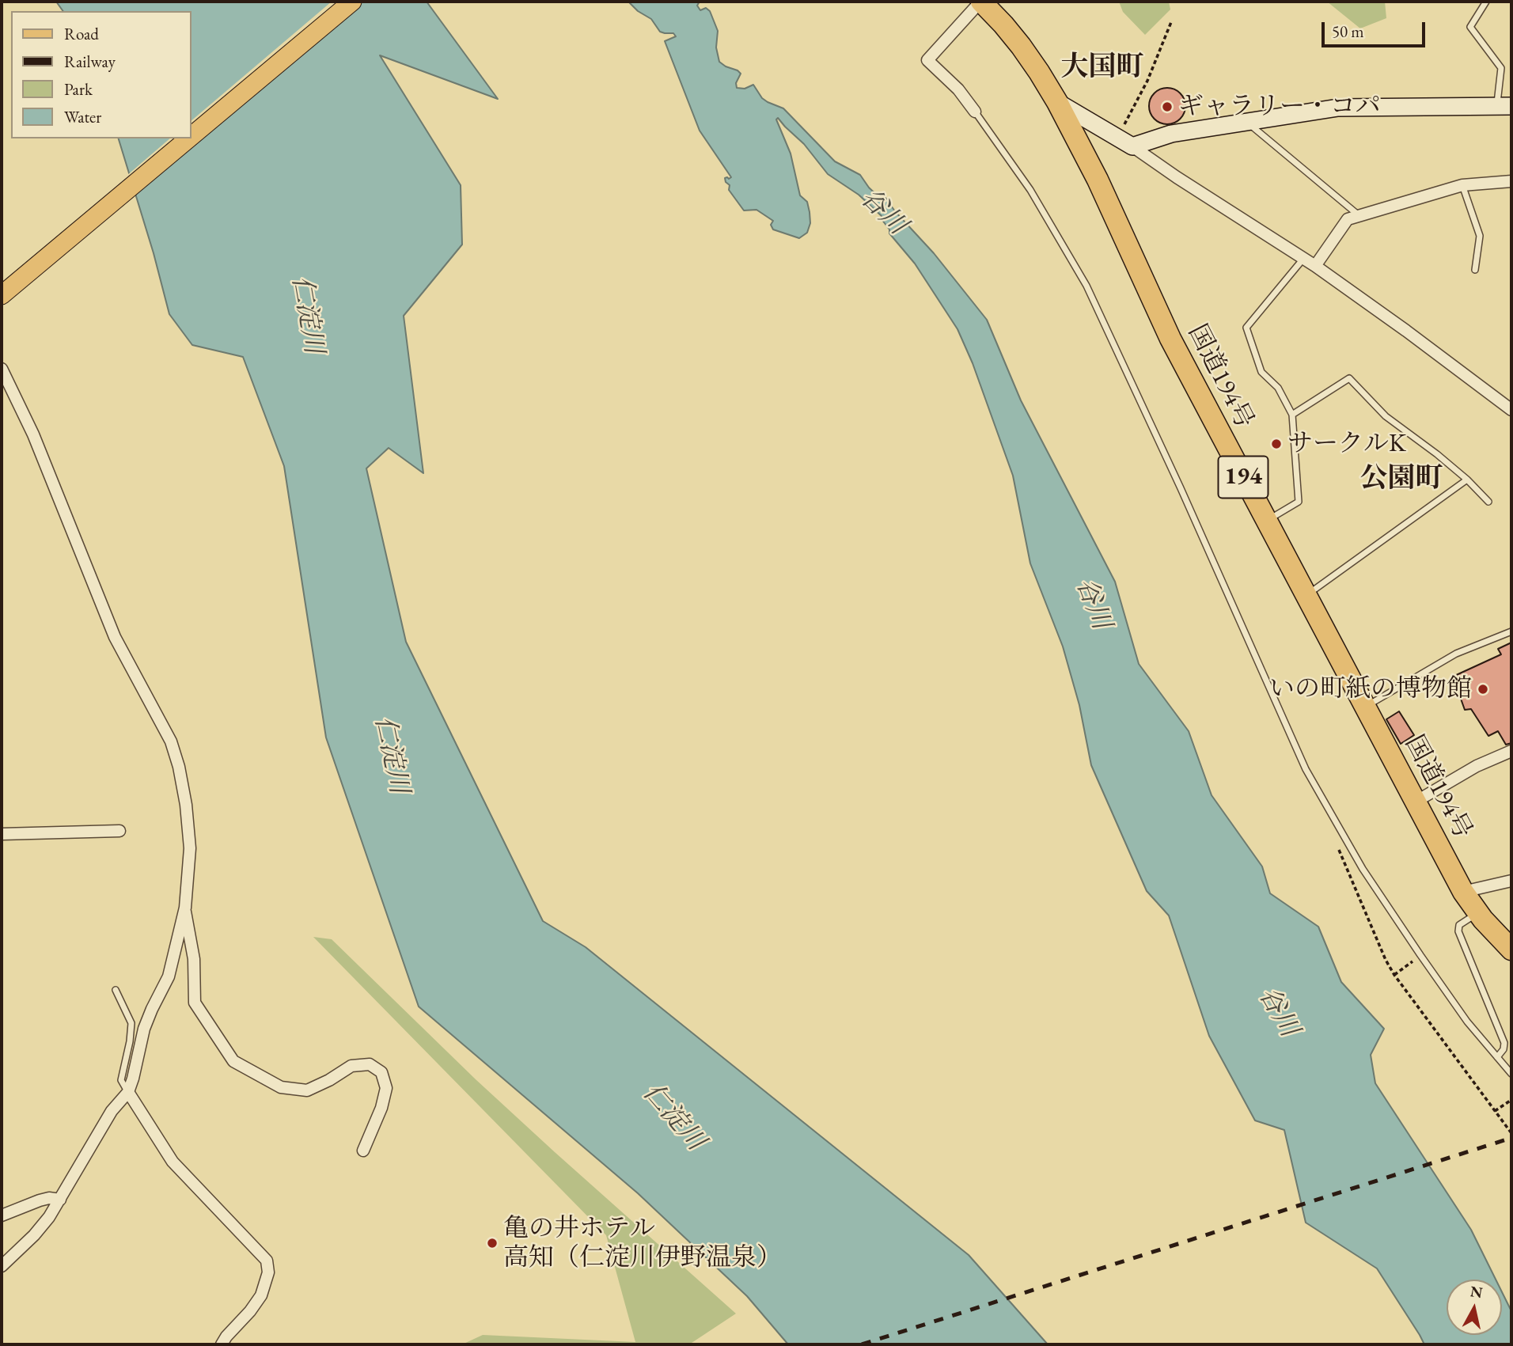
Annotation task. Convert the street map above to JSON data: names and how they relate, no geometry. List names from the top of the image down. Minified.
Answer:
{"streets":{"highway":["国道194号","194"]},"districts":["大国町","公園町"],"water":["谷川","仁淀川"],"places":["ギャラリー・コパ","サークルK","いの町紙の博物館","亀の井ホテル 高知（仁淀川伊野温泉）"],"legend":["Road","Railway","Park","Water"],"scale_bar":"50 m","north":"top"}
